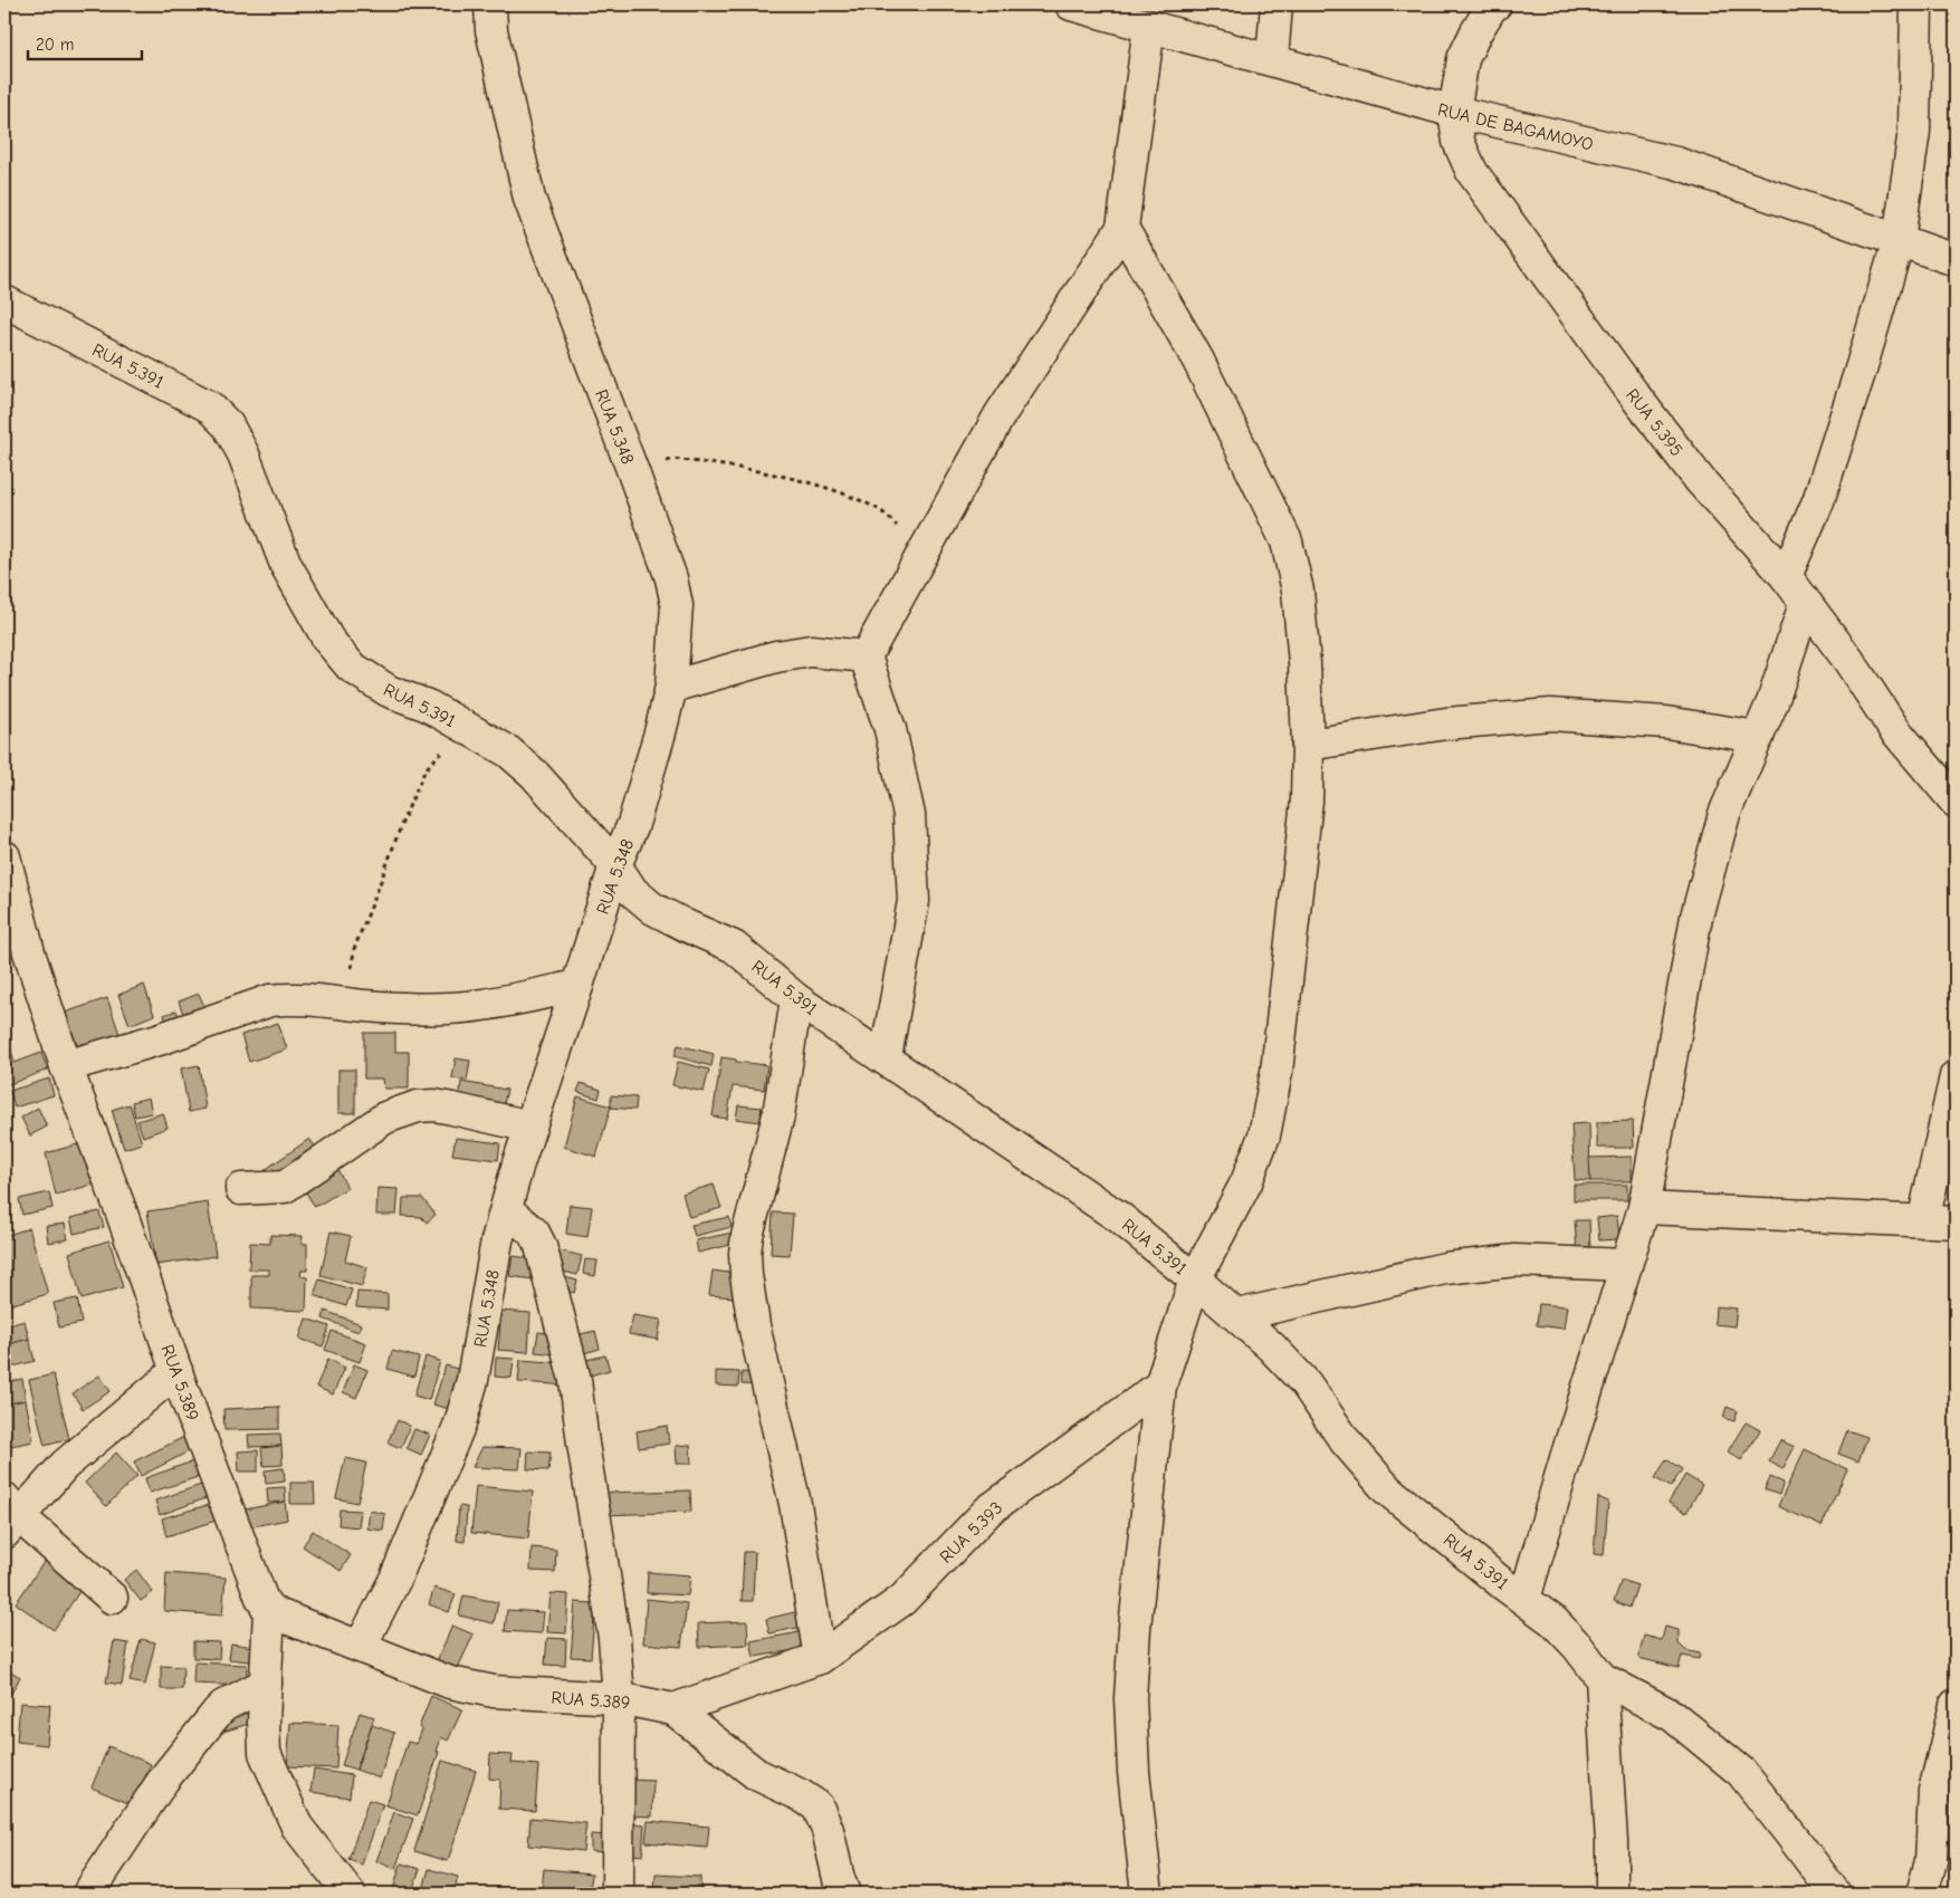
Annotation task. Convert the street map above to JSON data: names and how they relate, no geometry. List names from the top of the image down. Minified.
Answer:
{"streets":{"street":["RUA DE BAGAMOYO","RUA 5.391","RUA 5.395","RUA 5.348","RUA 5.389","RUA 5.393"]},"crossings":[["RUA DE BAGAMOYO","RUA 5.395"],["RUA 5.391","RUA 5.348"],["RUA 5.348","RUA 5.389"],["RUA 5.389","RUA 5.393"]],"scale_bar":"20 m"}
